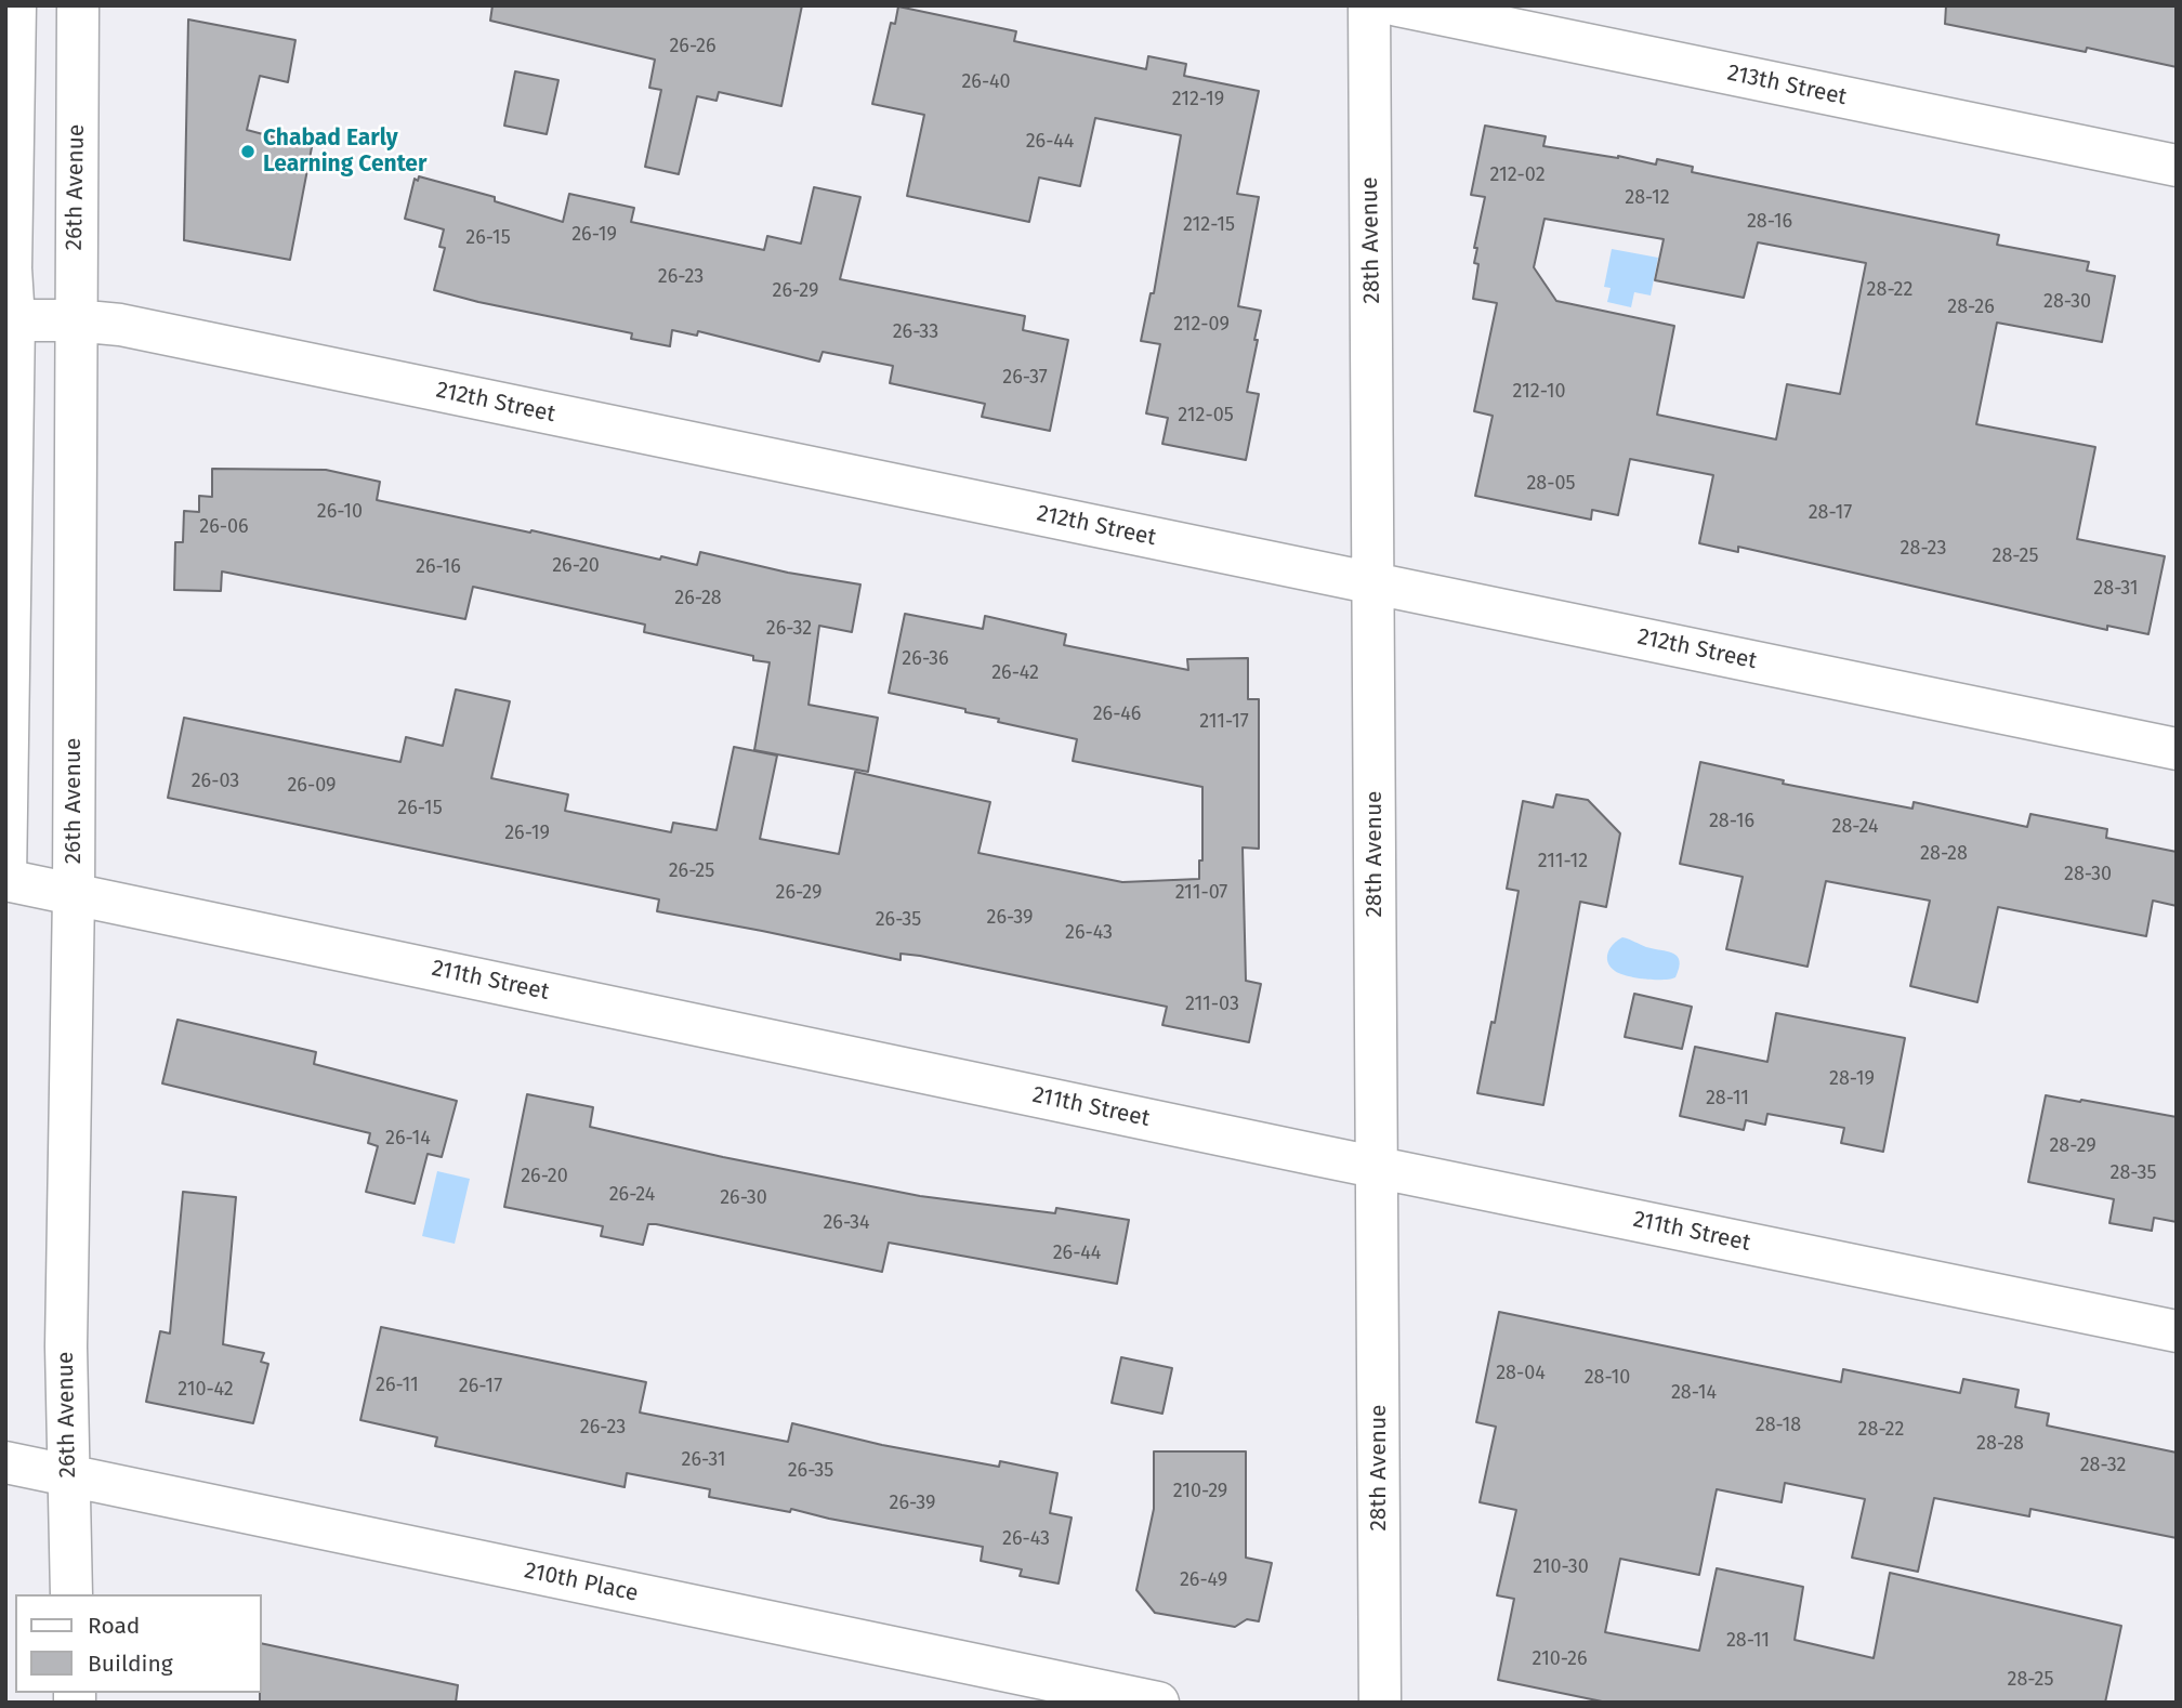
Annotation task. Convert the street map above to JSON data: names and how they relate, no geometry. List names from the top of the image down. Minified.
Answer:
{"streets":{"street":["213th Street","26th Avenue","28th Avenue","212th Street","211th Street","210th Place"]},"crossings":[["26th Avenue","212th Street"],["26th Avenue","211th Street"],["26th Avenue","210th Place"],["28th Avenue","212th Street"],["28th Avenue","211th Street"]],"places":["Chabad Early Learning Center"],"house_numbers":["26-26","26-40","212-19","26-44","212-02","28-12","28-16","212-15","26-19","26-15","26-23","28-22","26-29","28-30","28-26","212-09","26-33","26-37","212-10","212-05","28-05","26-10","28-17","26-06","28-23","28-25","26-20","26-16","28-31","26-28","26-32","26-36","26-42","26-46","211-17","26-03","26-09","26-15","28-16","28-24","26-19","28-28","211-12","26-25","28-30","26-29","211-07","26-39","26-35","26-43","211-03","28-19","28-11","26-14","28-29","28-35","26-20","26-24","26-30","26-34","26-44","28-04","28-10","26-11","26-17","210-42","28-14","28-18","26-23","28-22","28-28","26-31","28-32","26-35","210-29","26-39","26-43","210-30","26-49","28-11","210-26","28-25"],"legend":["Road","Building"]}
